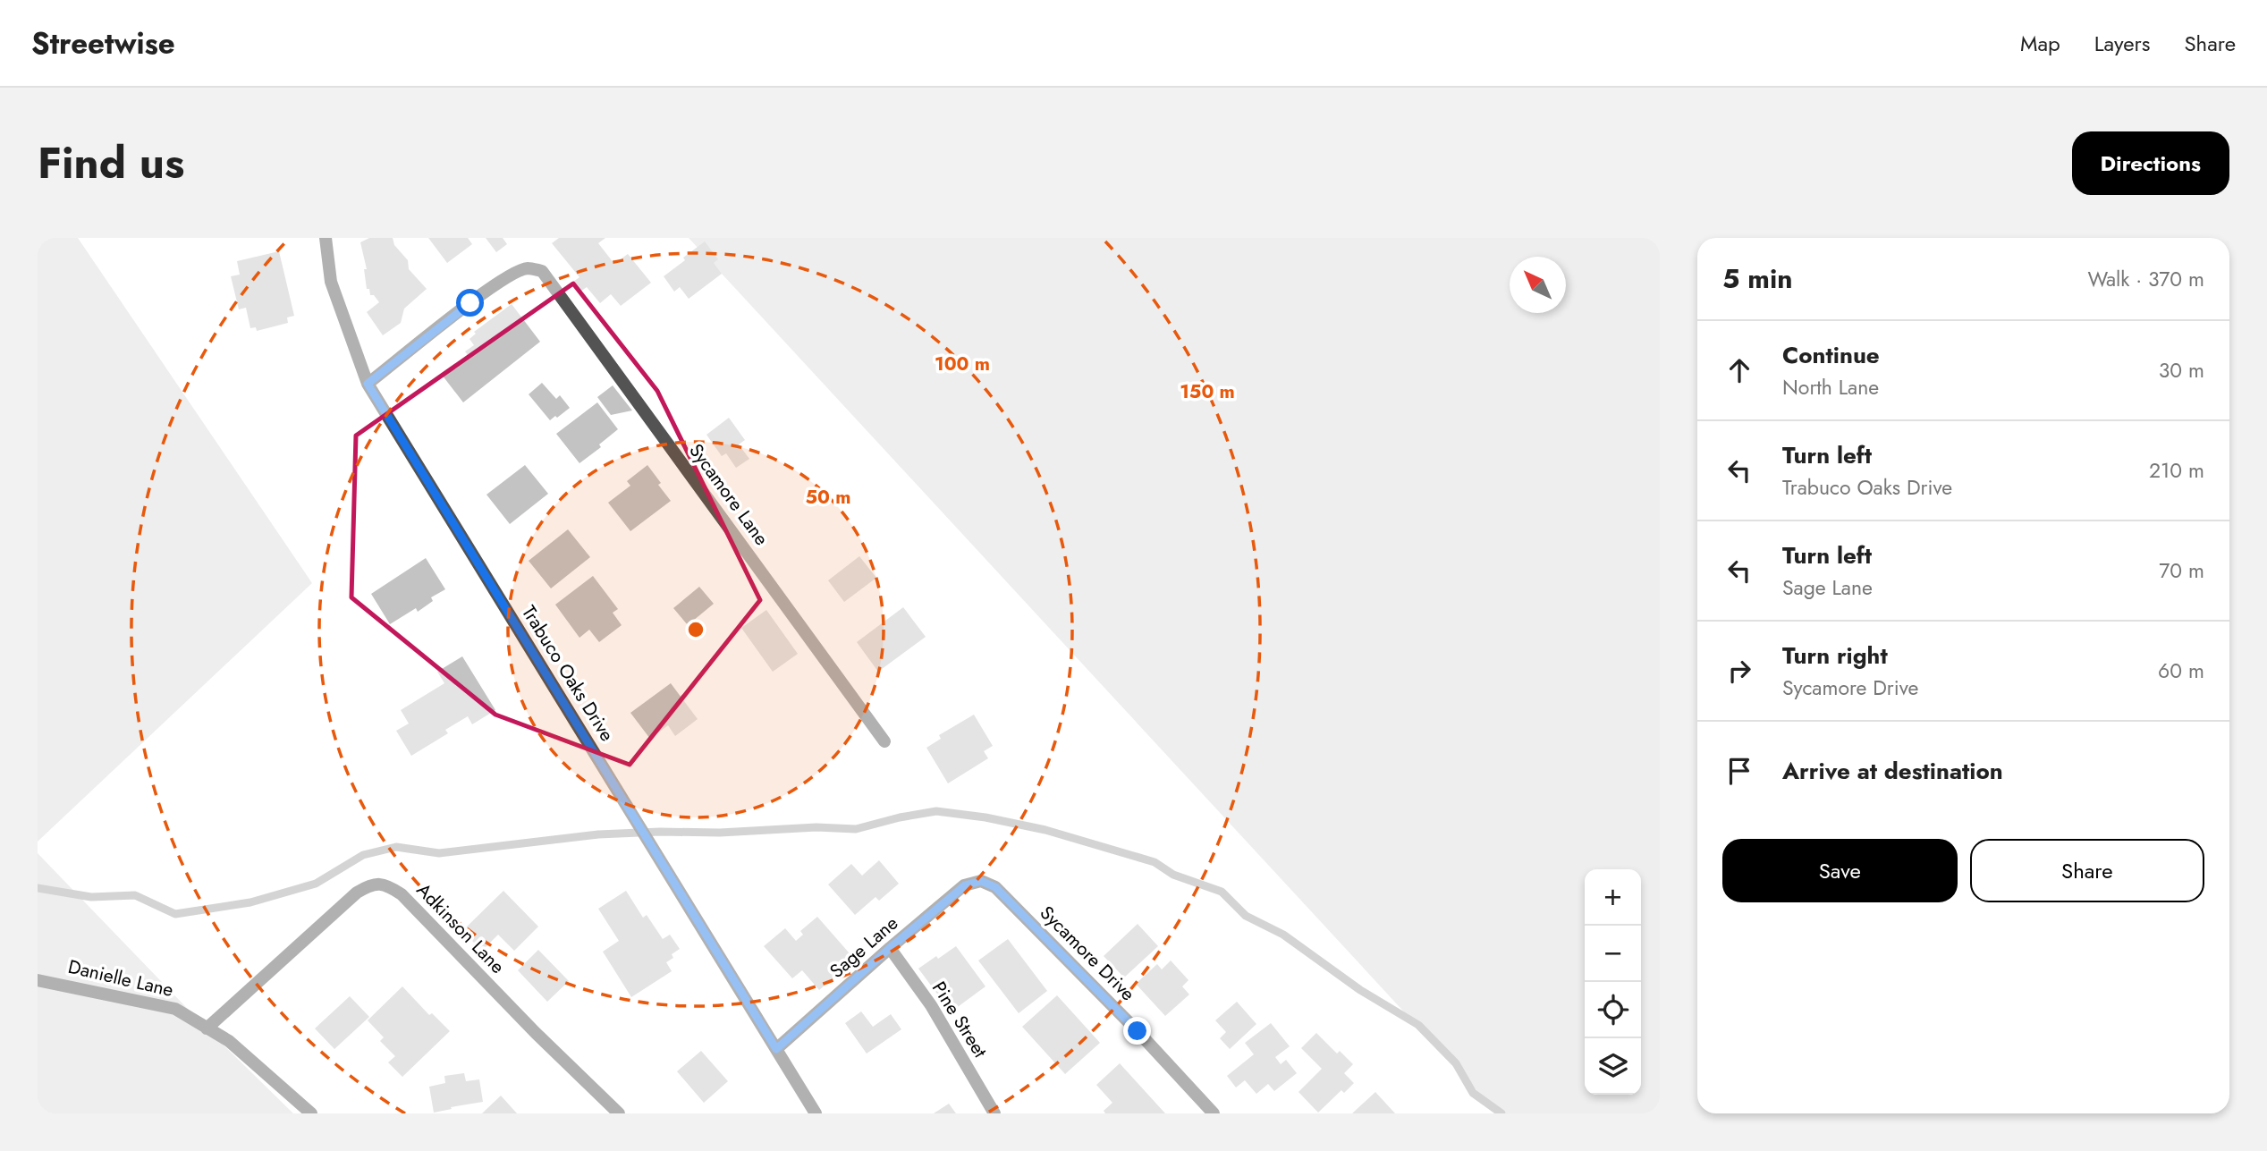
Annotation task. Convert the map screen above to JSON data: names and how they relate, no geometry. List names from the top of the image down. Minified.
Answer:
{"streets":{"street":["Sycamore Lane","Trabuco Oaks Drive","Adkinson Lane","Sage Lane","Sycamore Drive","Danielle Lane","Pine Street"]},"crossings":[["Sycamore Lane","Trabuco Oaks Drive"],["Trabuco Oaks Drive","Sage Lane"],["Adkinson Lane","Danielle Lane"],["Sage Lane","Sycamore Drive"],["Sage Lane","Pine Street"]],"north":"top left","page":{"header":"Streetwise","nav":["Map","Layers","Share"],"title":"Find us","buttons":["Directions",["Save","Share"]],"heading":["5 min","Walk · 370 m"],"list":[["Continue","North Lane","30 m"],["Turn left","Trabuco Oaks Drive","210 m"],["Turn left","Sage Lane","70 m"],["Turn right","Sycamore Drive","60 m"],"Arrive at destination"],"map_buttons":["+","−"]},"rings":["100 m","150 m","50 m"]}
